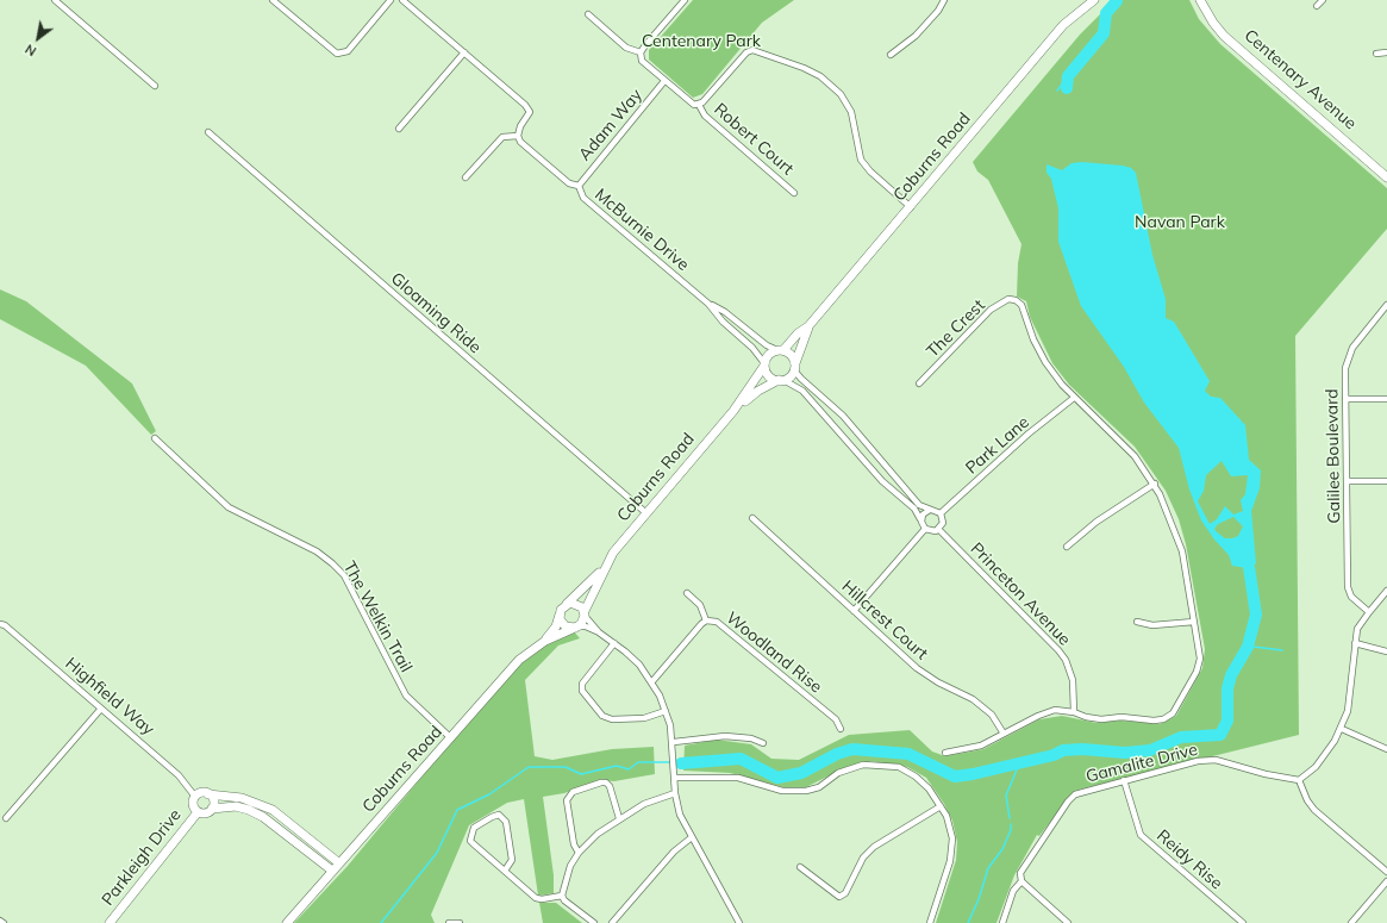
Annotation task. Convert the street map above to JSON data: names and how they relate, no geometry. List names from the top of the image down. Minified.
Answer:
{"streets":{"street":["Centenary Avenue","Adam Way","Robert Court","Coburns Road","McBurnie Drive","Gloaming Ride","The Crest","Park Lane","Galilee Boulevard","Princeton Avenue","The Welkin Trail","Hillcrest Court","Woodland Rise","Highfield Way","Gamalite Drive","Parkleigh Drive","Reidy Rise"]},"crossings":[["Adam Way","McBurnie Drive"],["Coburns Road","McBurnie Drive"],["Coburns Road","Gloaming Ride"],["Coburns Road","The Welkin Trail"],["The Crest","Park Lane"],["Park Lane","Princeton Avenue"],["Highfield Way","Parkleigh Drive"],["Gamalite Drive","Reidy Rise"]],"parks":["Centenary Park","Navan Park"],"north":"bottom left"}
